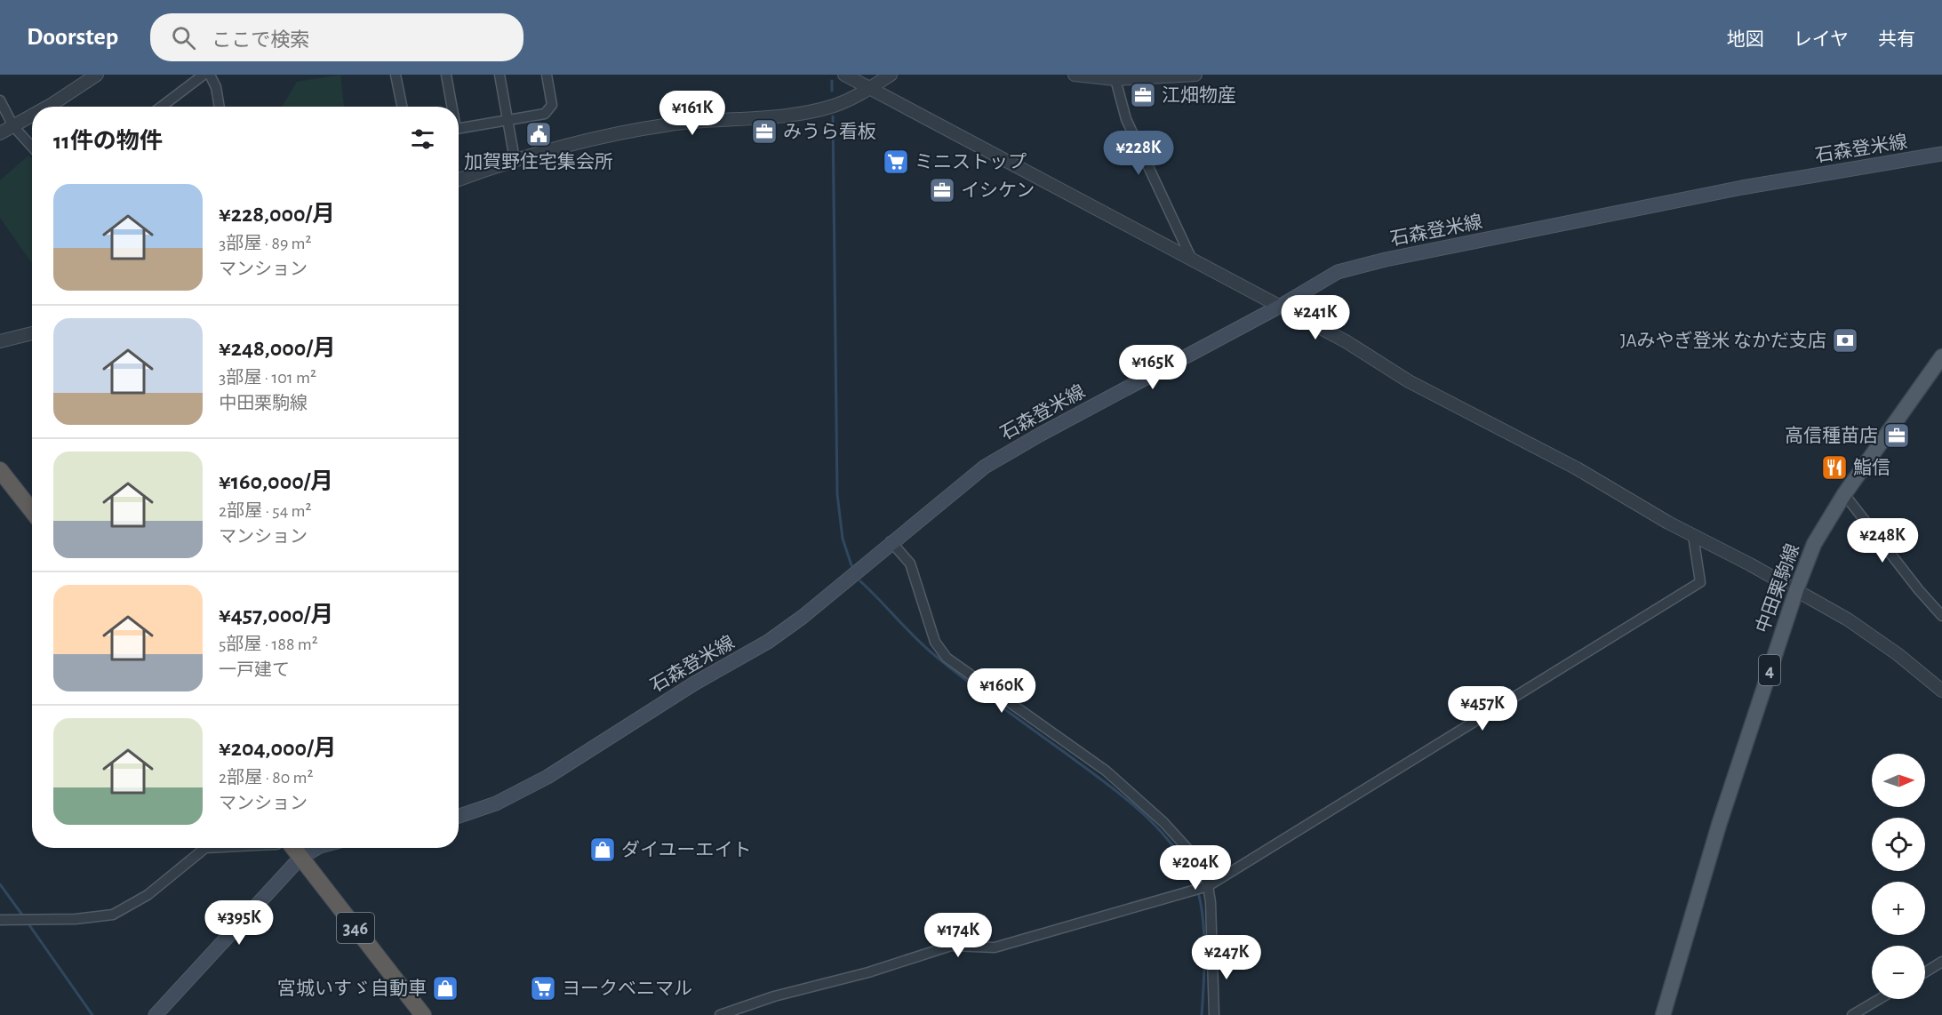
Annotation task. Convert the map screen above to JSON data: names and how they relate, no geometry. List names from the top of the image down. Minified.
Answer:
{"streets":{"highway":["346"],"main road":["石森登米線","中田栗駒線","4"]},"places":{"office":["江畑物産","みうら看板","イシケン","高信種苗店"],"public building":["加賀野住宅集会所"],"supermarket":["ミニストップ","ヨークベニマル"],"bank":["JAみやぎ登米 なかだ支店"],"restaurant":["鮨信"],"shop":["ダイユーエイト","宮城いすゞ自動車"]},"north":"right","page":{"header":"Doorstep","search":"ここで検索","nav":["地図","レイヤ","共有"],"price":["¥161K","¥228K","¥241K","¥165K","¥248K","¥160K","¥457K","¥204K","¥395K","¥174K","¥247K"],"heading":"11件の物件","list":[{"name":"¥228,000/月","note":"3部屋 · 89 m² · マンション"},{"name":"¥248,000/月","note":"3部屋 · 101 m² · 中田栗駒線"},{"name":"¥160,000/月","note":"2部屋 · 54 m² · マンション"},{"name":"¥457,000/月","note":"5部屋 · 188 m² · 一戸建て"},{"name":"¥204,000/月","note":"2部屋 · 80 m² · マンション"}],"map_buttons":["+","−"]}}
